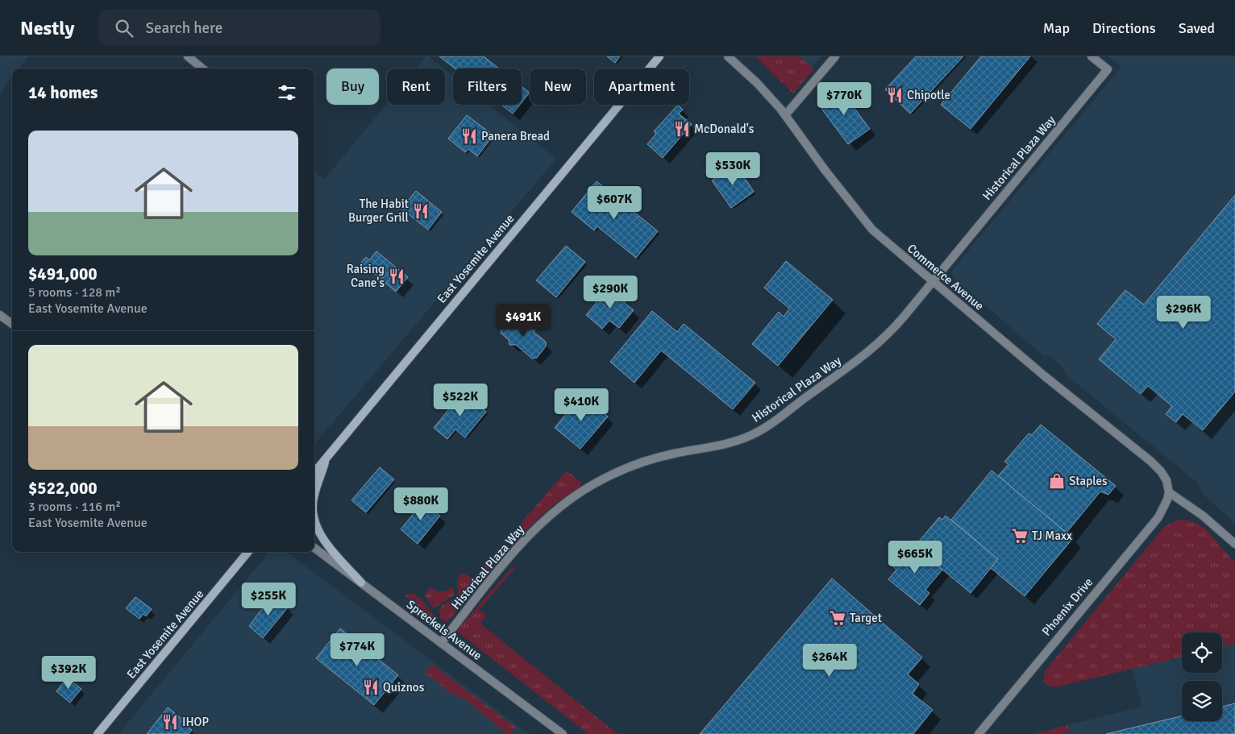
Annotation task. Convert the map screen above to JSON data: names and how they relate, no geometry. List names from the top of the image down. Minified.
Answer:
{"streets":{"main road":["East Yosemite Avenue"],"street":["Historical Plaza Way","Commerce Avenue","Phoenix Drive","Spreckels Avenue"]},"crossings":[["Historical Plaza Way","Commerce Avenue"],["Historical Plaza Way","Spreckels Avenue"],["Commerce Avenue","Phoenix Drive"]],"places":{"restaurant":["Chipotle","McDonald's","Panera Bread","The Habit Burger Grill","Raising Cane's","Quiznos","IHOP"],"shop":["Staples"],"supermarket":["TJ Maxx","Target"]},"page":{"header":"Nestly","search":"Search here","nav":["Map","Directions","Saved"],"chip":["Buy","Rent","Filters","New","Apartment"],"heading":"14 homes","price":["$770K","$530K","$607K","$290K","$296K","$491K","$522K","$410K","$880K","$665K","$255K","$774K","$264K","$392K"],"list":[{"name":"$491,000","note":"5 rooms · 128 m² · East Yosemite Avenue"},{"name":"$522,000","note":"3 rooms · 116 m² · East Yosemite Avenue"}]}}
